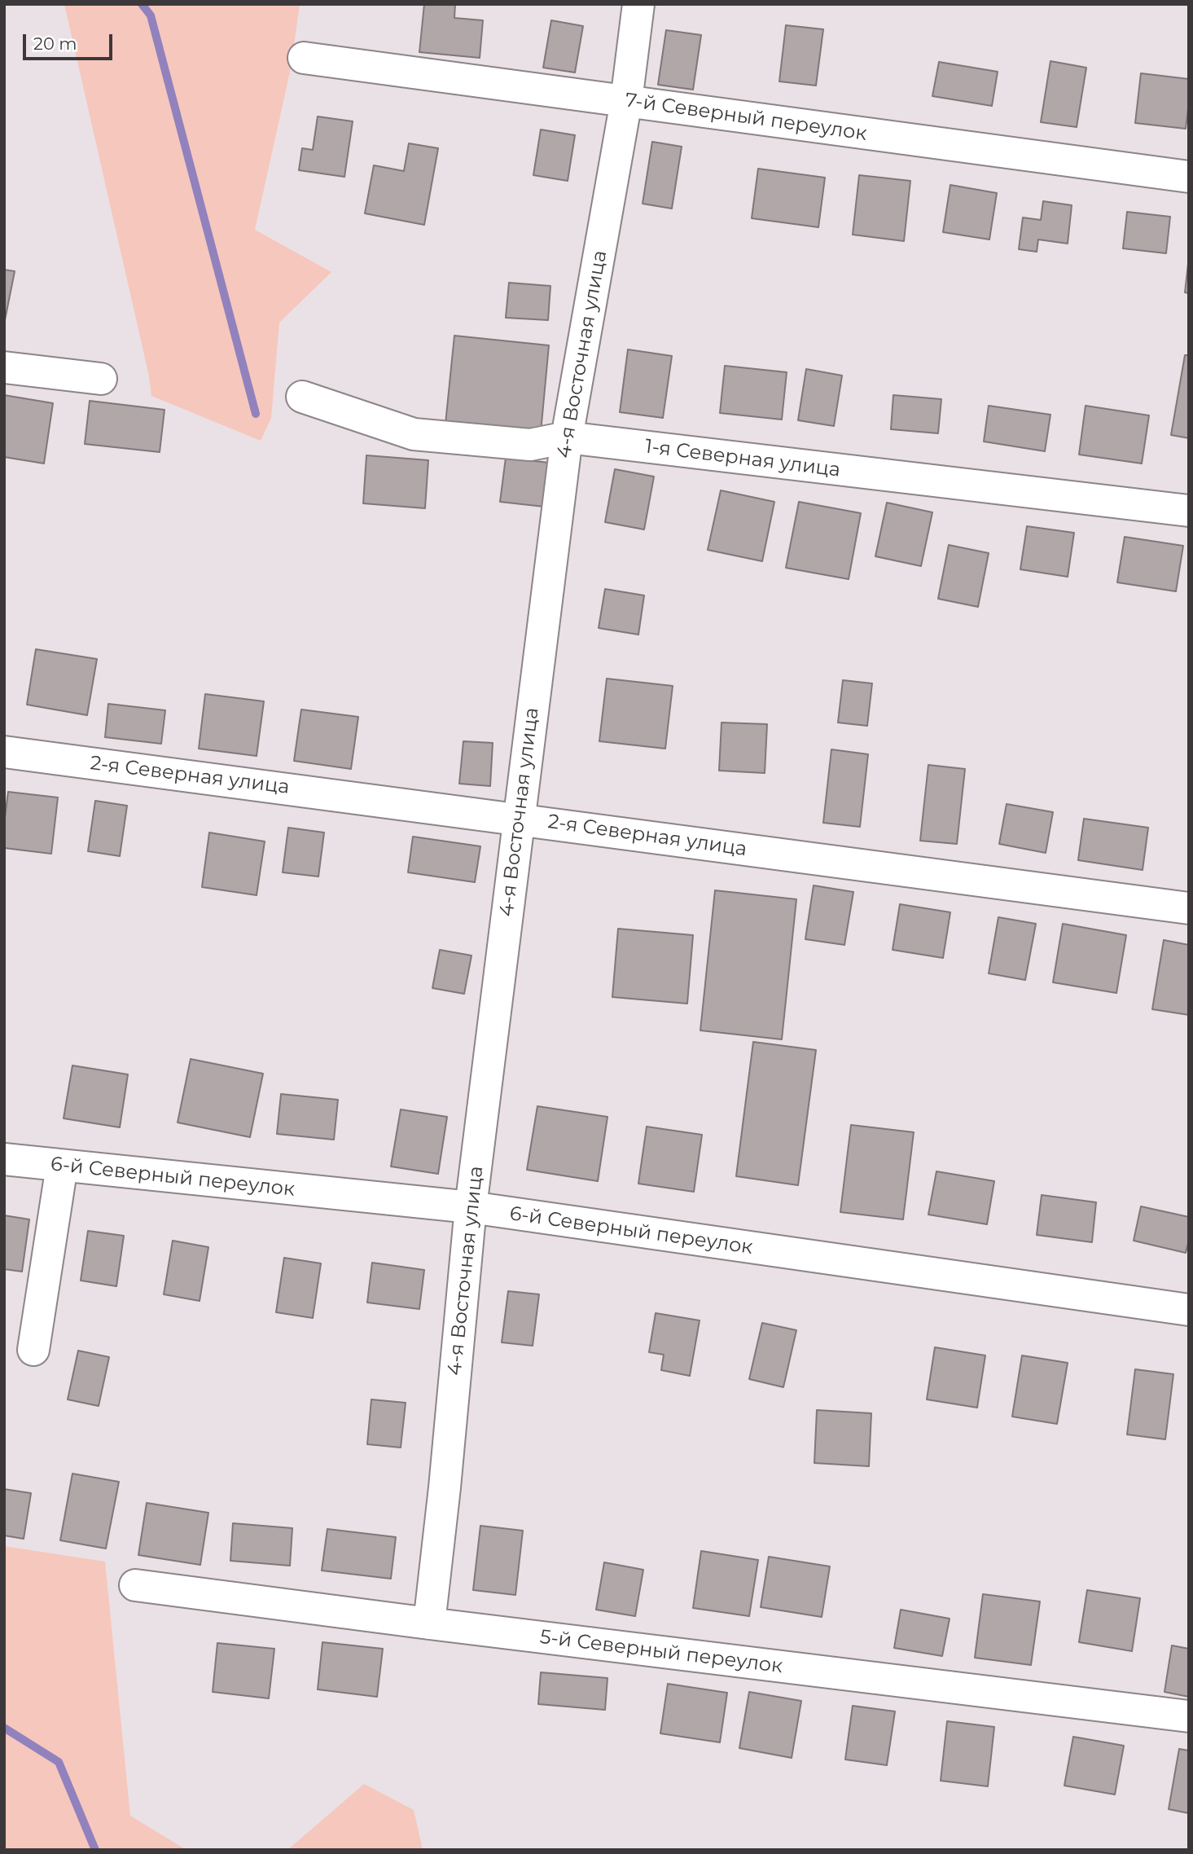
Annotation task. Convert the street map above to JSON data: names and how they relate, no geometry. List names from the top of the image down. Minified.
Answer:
{"streets":{"street":["7-й Северный переулок","4-я Восточная улица","1-я Северная улица","2-я Северная улица","6-й Северный переулок","5-й Северный переулок"]},"crossings":[["7-й Северный переулок","4-я Восточная улица"],["4-я Восточная улица","1-я Северная улица"],["4-я Восточная улица","2-я Северная улица"],["4-я Восточная улица","6-й Северный переулок"],["4-я Восточная улица","5-й Северный переулок"]],"scale_bar":"20 m"}
